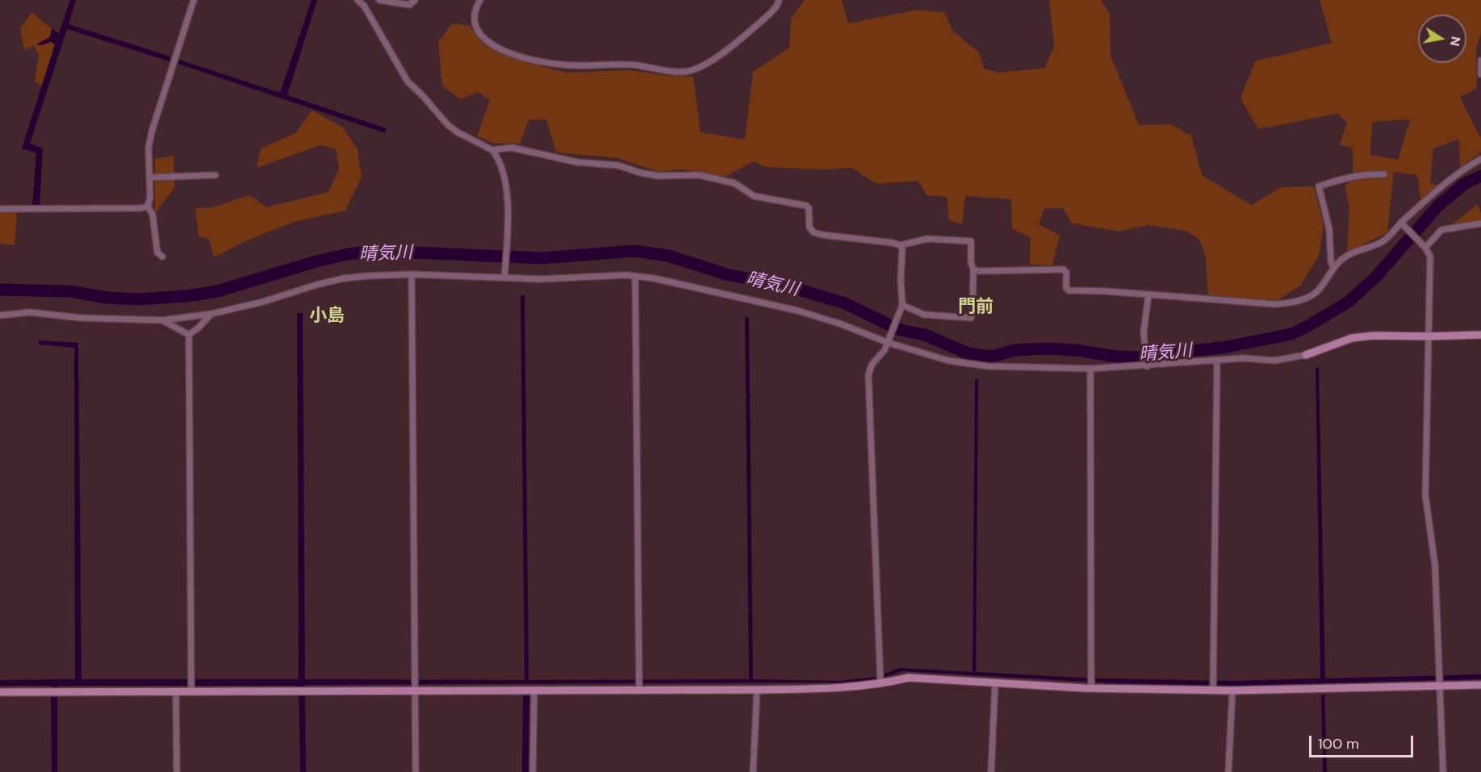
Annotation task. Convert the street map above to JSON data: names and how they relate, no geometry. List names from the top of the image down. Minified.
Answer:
{"districts":["門前","小島"],"water":["晴気川"],"scale_bar":"100 m","north":"right"}
